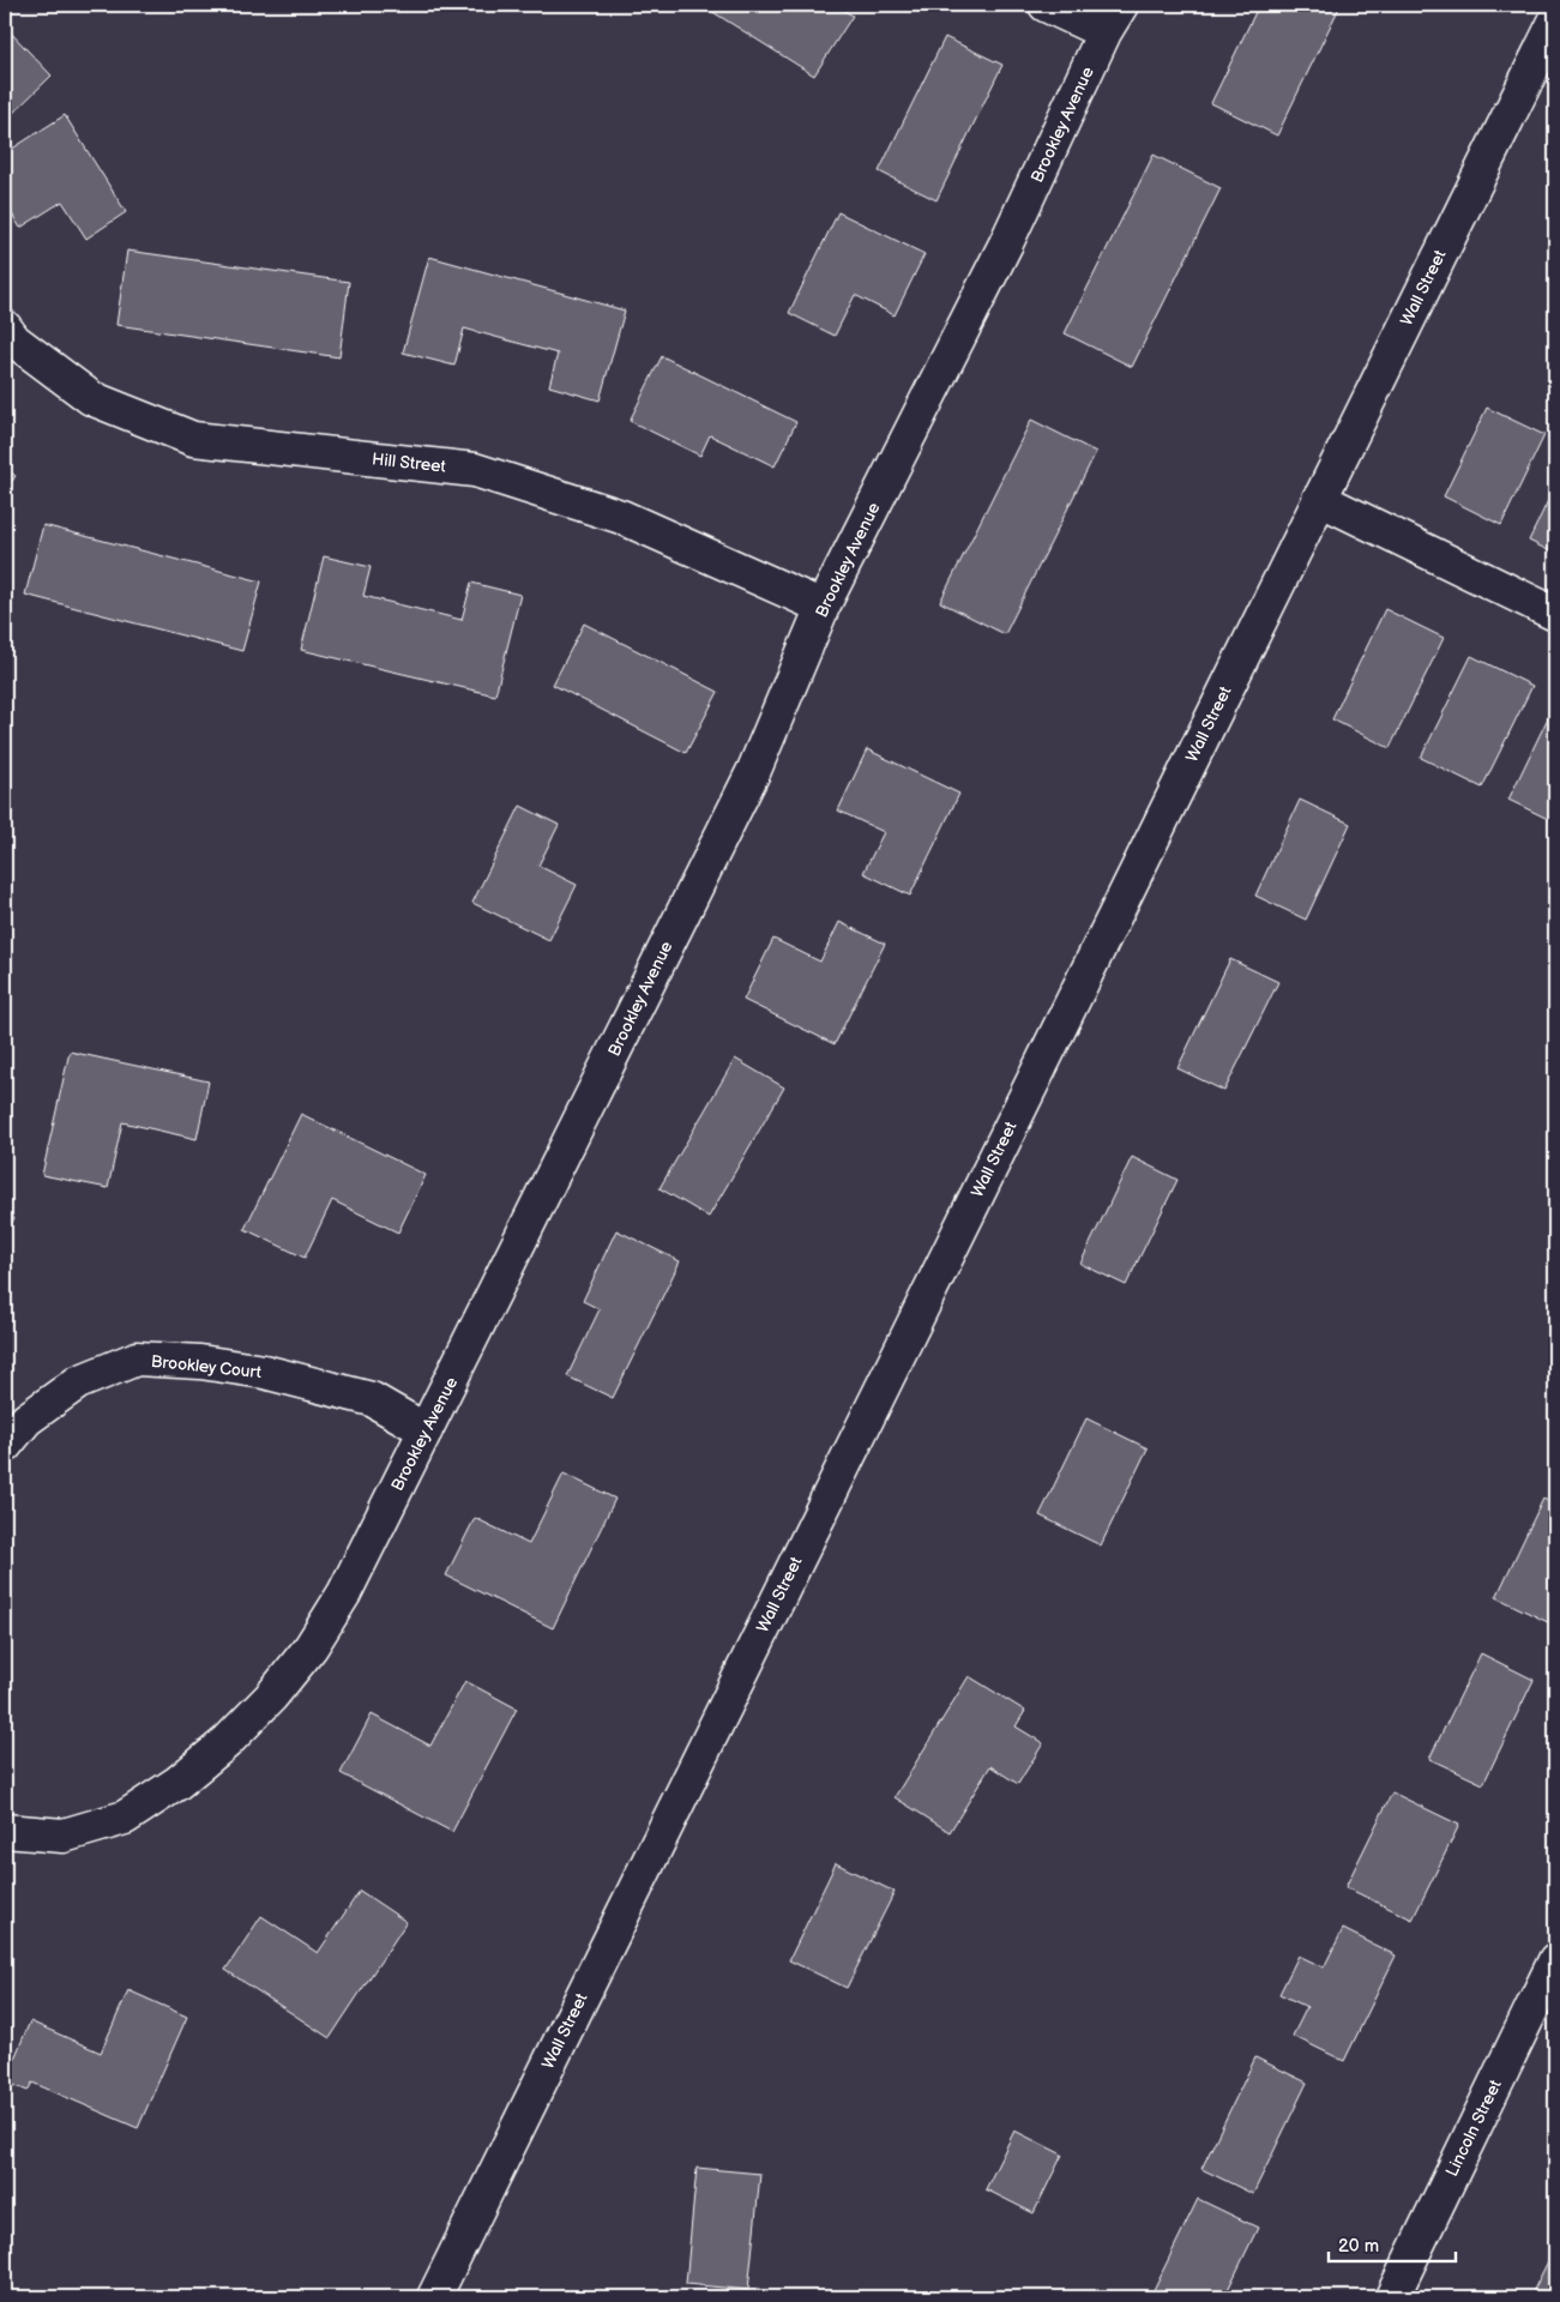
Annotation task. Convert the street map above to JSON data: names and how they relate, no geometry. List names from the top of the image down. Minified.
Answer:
{"streets":{"street":["Brookley Avenue","Wall Street","Hill Street","Brookley Court","Lincoln Street"]},"crossings":[["Brookley Avenue","Hill Street"],["Brookley Avenue","Brookley Court"]],"scale_bar":"20 m"}
